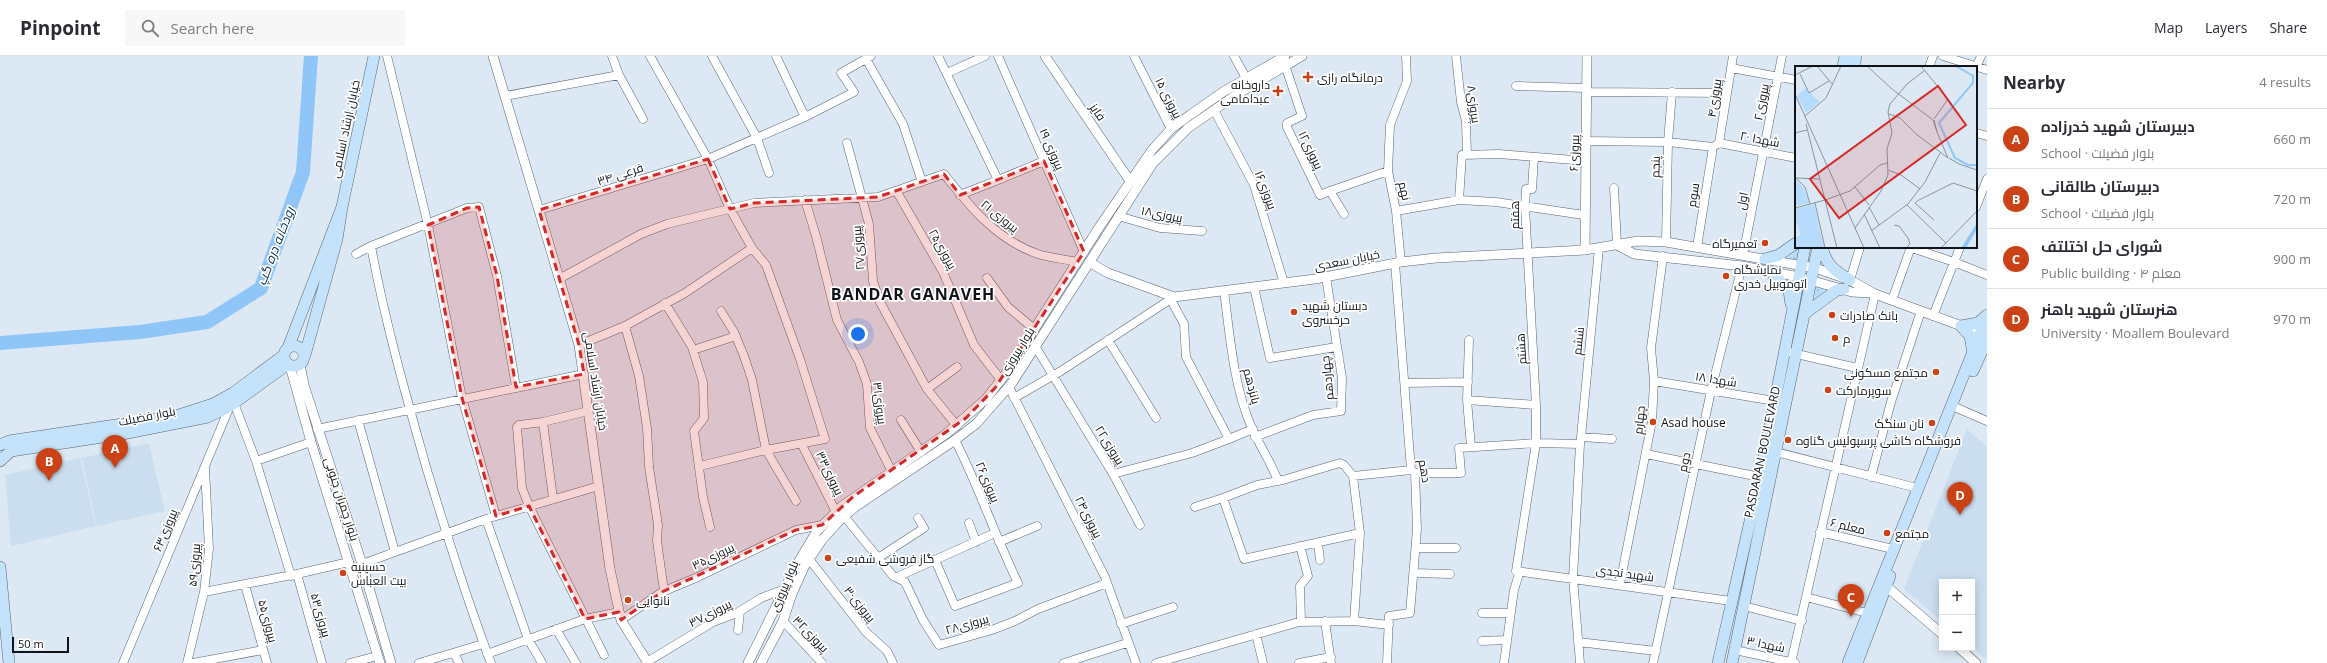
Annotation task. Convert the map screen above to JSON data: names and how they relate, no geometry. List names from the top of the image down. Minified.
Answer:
{"streets":{"main road":["خیابان ارشاد اسلامی","بلوار فضیلت","PASDARAN BOULEVARD"],"street":["پیروزی ۱۵","پیروزی۴","پیروزی۲","پیروزی۸","فایز","شهدا ۲۰","پیروزی ۱۹","پیروزی۱۲","پیروزی۶","پنجم","فرعی ۳۴","پیروزی۱۶","نهم","سوم","اول","پیروزی۱۸","هفتم","پیروزی ۲۱","پیروزی۲۷","پیروزی۲۵","خیابان سعدی","ششم","هشتم","بلوار پیروزی","چهاردهم","شهدا ۱۸","پانزدهم","پیروزی۳۱","چهارم","پیروزی۲۲","دوم","دهم","پیروزی۳۳","پیروزی۲۶","بلوار چمران جنوبی","پیروزی۲۴","معلم ۶","پیروزی۶۳","پیروزی۳۵","پیروزی۵۹","شهید نجدی","پیروزی۳۰","پیروزی۳۷","پیروزی۵۳","پیروزی۵۵","پیروزی۲۸","پیروزی۳۲","شهدا ۳"]},"crossings":[["پیروزی ۱۵","بلوار پیروزی"],["پیروزی۴","شهدا ۲۰"],["پیروزی۴","سوم"],["پیروزی۲","شهدا ۲۰"],["پیروزی۲","اول"],["فایز","بلوار پیروزی"],["خیابان ارشاد اسلامی","فرعی ۳۴"],["خیابان ارشاد اسلامی","پیروزی۳۵"],["خیابان ارشاد اسلامی","پیروزی۳۷"],["شهدا ۲۰","پیروزی۶"],["شهدا ۲۰","پنجم"],["شهدا ۲۰","سوم"],["شهدا ۲۰","اول"],["پیروزی ۱۹","بلوار پیروزی"],["پیروزی۱۲","بلوار پیروزی"],["پیروزی۶","خیابان سعدی"],["پنجم","خیابان سعدی"],["پیروزی۱۶","خیابان سعدی"],["پیروزی۱۶","بلوار پیروزی"],["نهم","خیابان سعدی"],["نهم","دهم"],["سوم","خیابان سعدی"],["اول","خیابان سعدی"],["پیروزی۱۸","بلوار پیروزی"],["هفتم","خیابان سعدی"],["هفتم","هشتم"],["پیروزی ۲۱","بلوار پیروزی"],["پیروزی۲۷","بلوار پیروزی"],["پیروزی۲۵","بلوار پیروزی"],["خیابان سعدی","ششم"],["خیابان سعدی","هشتم"],["خیابان سعدی","بلوار پیروزی"],["خیابان سعدی","چهاردهم"],["خیابان سعدی","پانزدهم"],["خیابان سعدی","PASDARAN BOULEVARD"],["خیابان سعدی","دهم"],["ششم","شهید نجدی"],["هشتم","شهید نجدی"],["بلوار پیروزی","پیروزی۳۱"],["بلوار پیروزی","پیروزی۲۲"],["بلوار پیروزی","پیروزی۳۳"],["بلوار پیروزی","پیروزی۲۶"],["بلوار پیروزی","پیروزی۲۴"],["بلوار پیروزی","پیروزی۳۵"],["بلوار پیروزی","پیروزی۳۰"],["بلوار پیروزی","پیروزی۳۷"],["بلوار پیروزی","پیروزی۲۸"],["بلوار پیروزی","پیروزی۳۲"],["چهاردهم","پانزدهم"],["چهاردهم","پیروزی۲۲"],["شهدا ۱۸","چهارم"],["شهدا ۱۸","PASDARAN BOULEVARD"],["شهدا ۱۸","دوم"],["پانزدهم","پیروزی۲۲"],["بلوار فضیلت","بلوار چمران جنوبی"],["بلوار فضیلت","پیروزی۶۳"],["بلوار فضیلت","پیروزی۵۳"],["چهارم","شهید نجدی"],["PASDARAN BOULEVARD","شهید نجدی"],["PASDARAN BOULEVARD","شهدا ۳"],["دوم","شهید نجدی"],["پیروزی۲۴","پیروزی۲۸"],["پیروزی۶۳","پیروزی۵۹"],["پیروزی۶۳","پیروزی۵۳"]],"districts":["BANDAR GANAVEH"],"water":["رودخانه دره گپ"],"places":{"health":["درمانگاه رازی","داروخانه عبدامامی"],"other":["تعمیرگاه","نمایشگاه اتوموبیل خدری","دبستان شهید حرخسروی","بانک صادرات","م","مجتمع مسکونی","سوپرمارکت","Asad house","نان سنگک","فروشگاه کاشی پرسپولیس گناوه","مجتمع","گاز فروشی شفیعی","حسینیه بیت العباس","نانوایی"]},"scale_bar":"50 m","page":{"header":"Pinpoint","search":"Search here","nav":["Map","Layers","Share"],"heading":["Nearby","4 results"],"list":[{"mark":"A","name":"دبیرستان شهید خدرزاده","note":"School · بلوار فضیلت","value":"660 m"},{"mark":"B","name":"دبیرستان طالقانی","note":"School · بلوار فضیلت","value":"720 m"},{"mark":"C","name":"شورای حل اختلتف","note":"Public building · معلم ۴","value":"900 m"},{"mark":"D","name":"هنرستان شهید باهنر","note":"University · Moallem Boulevard","value":"970 m"}],"pins":["A","B","D","C"],"map_buttons":["+","−"],"scale":"50 m"}}
